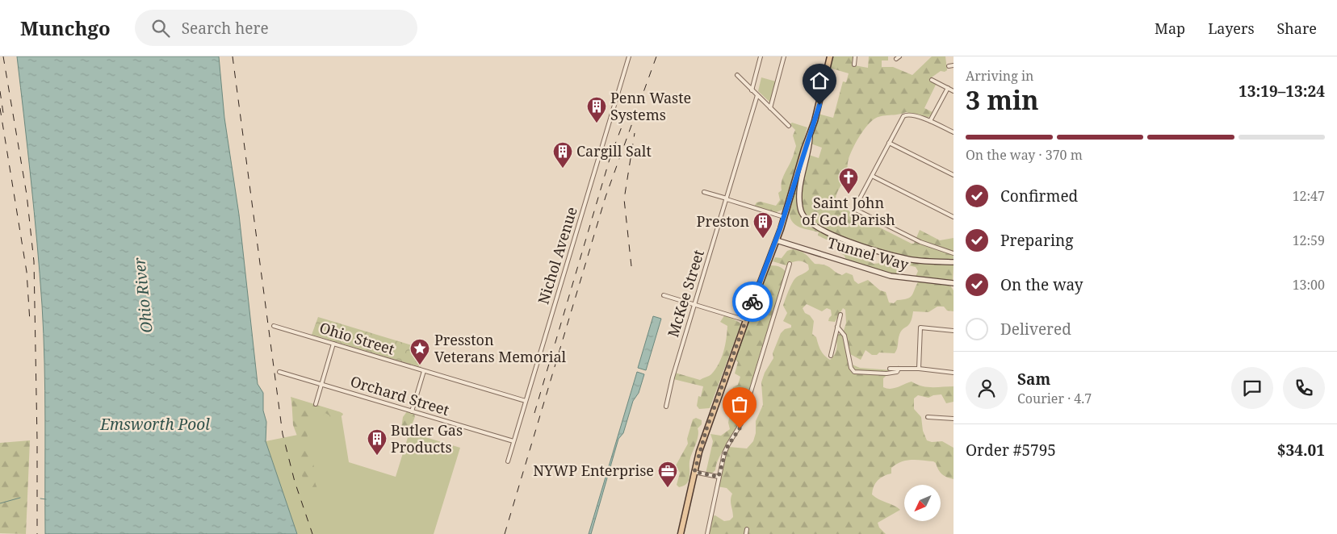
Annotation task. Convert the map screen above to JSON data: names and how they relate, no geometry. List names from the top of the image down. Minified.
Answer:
{"streets":{"street":["Tunnel Way","Nichol Avenue","McKee Street","Ohio Street","Orchard Street"]},"crossings":[["Nichol Avenue","Ohio Street"],["Nichol Avenue","Orchard Street"]],"water":["Ohio River","Emsworth Pool"],"places":{"building":["Penn Waste Systems","Cargill Salt","Preston","Butler Gas Products"],"church":["Saint John of God Parish"],"place":["Presston Veterans Memorial"],"office":["NYWP Enterprise"]},"north":"bottom left","page":{"header":"Munchgo","search":"Search here","nav":["Map","Layers","Share"],"heading":["3 min","Arriving in","13:19–13:24"],"panel":["Sam","Courier · 4.7","Order #5795","$34.01"],"bar":"On the way · 370 m","list":[["Confirmed","12:47"],["Preparing","12:59"],["On the way","13:00"],"Delivered"]}}
